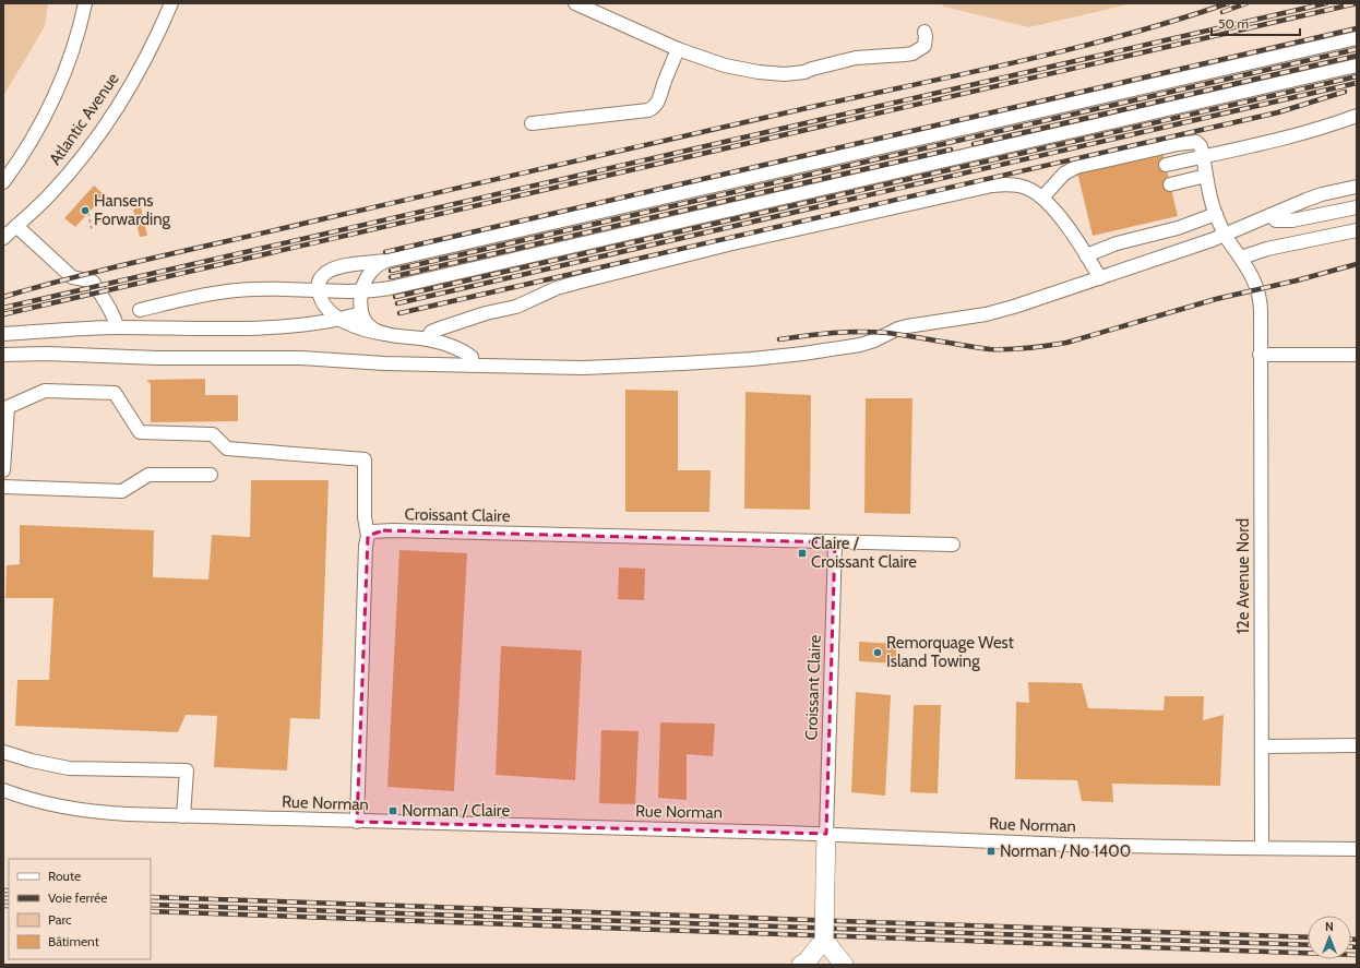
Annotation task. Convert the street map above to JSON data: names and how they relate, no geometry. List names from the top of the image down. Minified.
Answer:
{"streets":{"street":["Atlantic Avenue","Croissant Claire","12e Avenue Nord","Rue Norman"]},"crossings":[["Croissant Claire","Rue Norman"],["12e Avenue Nord","Rue Norman"]],"places":{"other":["Hansens Forwarding","Remorquage West Island Towing"],"transit":["Claire / Croissant Claire","Norman / Claire","Norman / No 1400"]},"legend":["Route","Voie ferrée","Parc","Bâtiment"],"scale_bar":"50 m","north":"top"}
